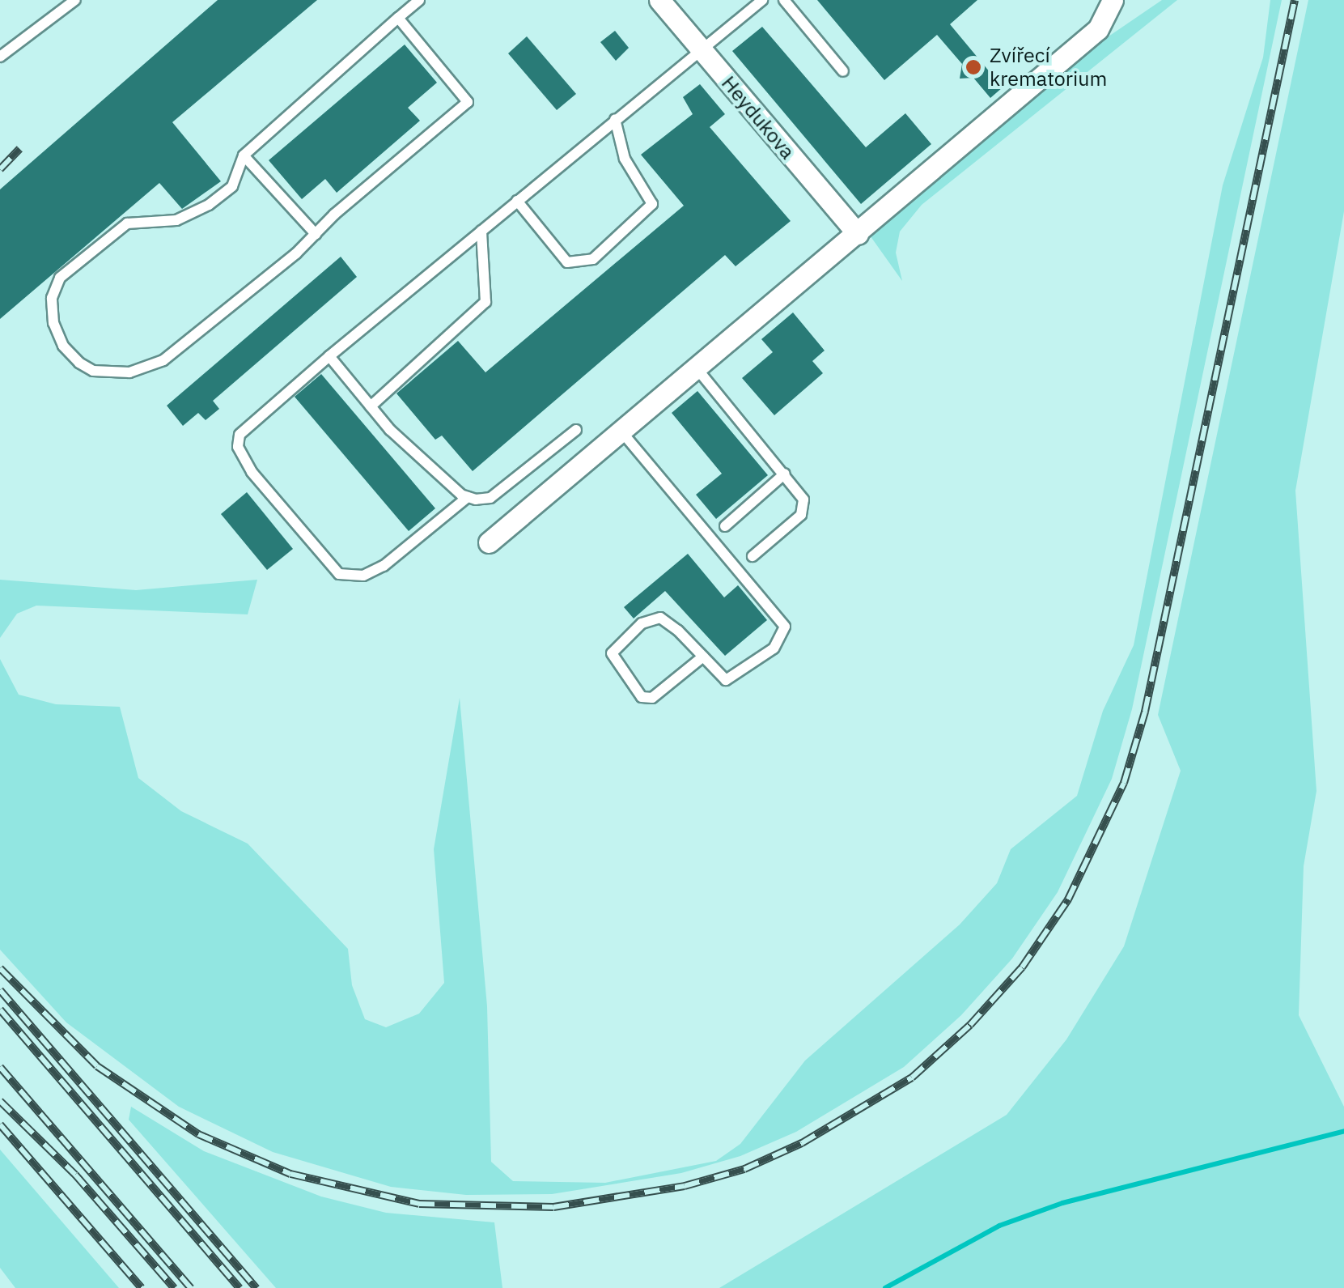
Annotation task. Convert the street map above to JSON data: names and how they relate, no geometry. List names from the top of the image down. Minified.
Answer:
{"streets":{"street":["Heydukova"]},"places":["Zvířecí krematorium"]}
